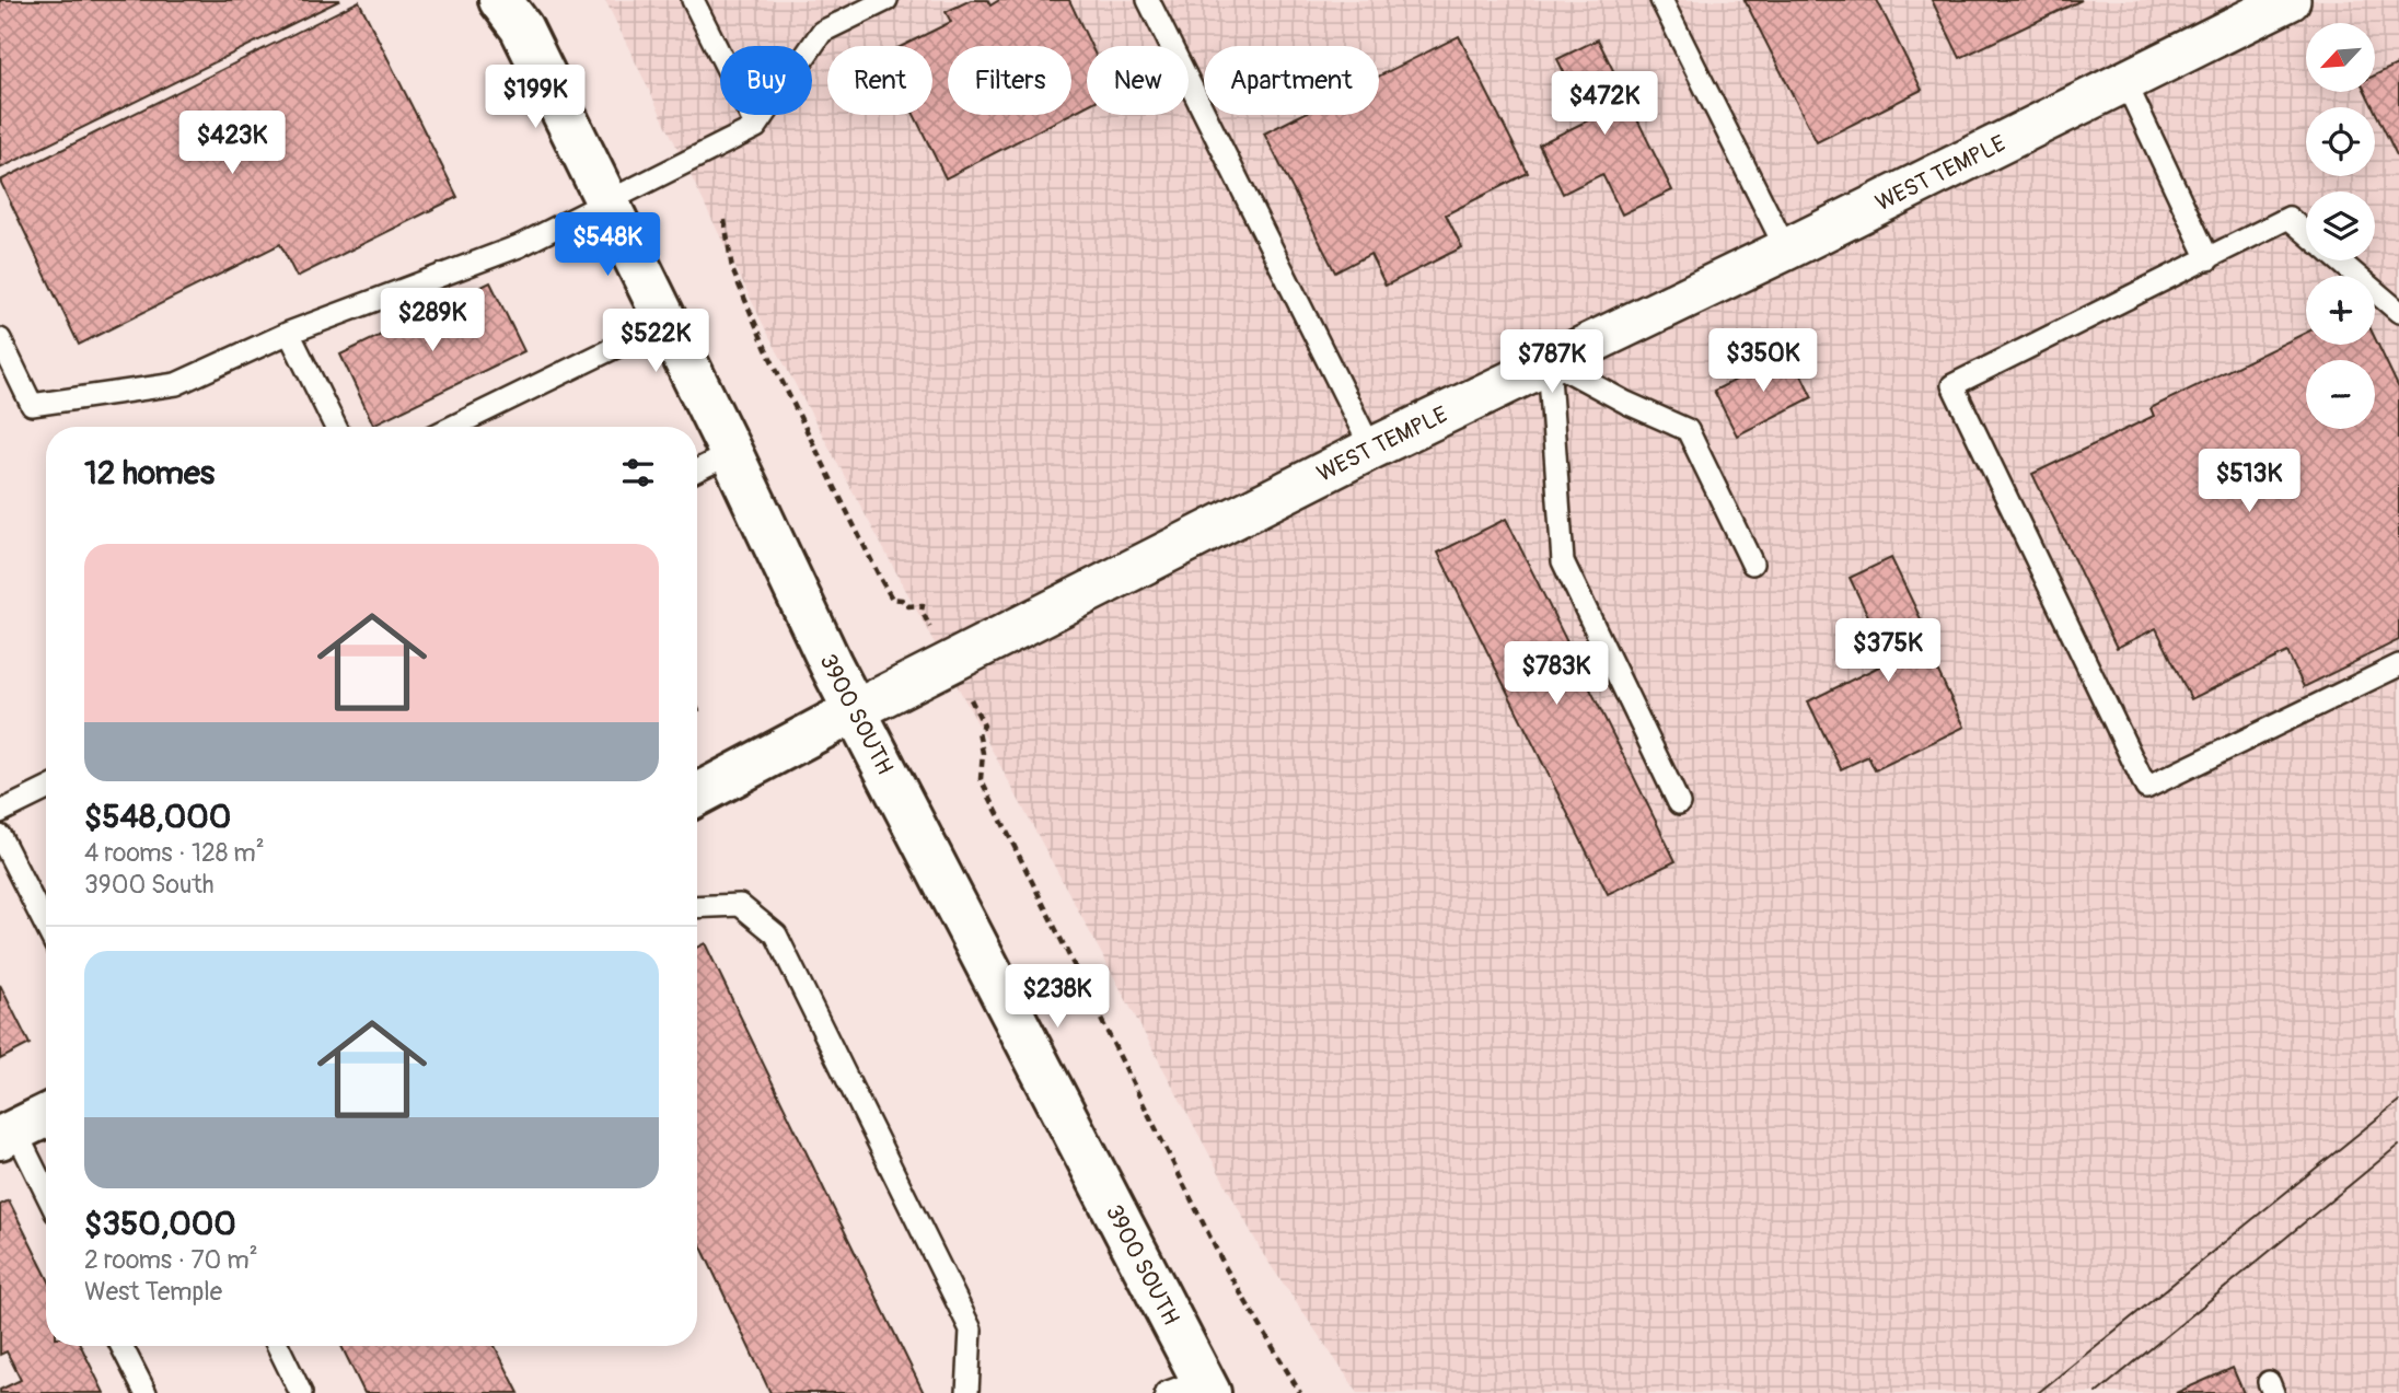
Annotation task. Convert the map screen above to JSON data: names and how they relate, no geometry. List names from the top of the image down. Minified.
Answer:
{"streets":{"main road":["WEST TEMPLE","3900 SOUTH"]},"crossings":[["WEST TEMPLE","3900 SOUTH"]],"north":"bottom left","page":{"map_buttons":["+","−"],"chip":["Buy","Rent","Filters","New","Apartment"],"price":["$199K","$472K","$423K","$548K","$289K","$522K","$350K","$787K","$513K","$375K","$783K","$238K"],"heading":"12 homes","list":[{"name":"$548,000","note":"4 rooms · 128 m² · 3900 South"},{"name":"$350,000","note":"2 rooms · 70 m² · West Temple"}]}}
